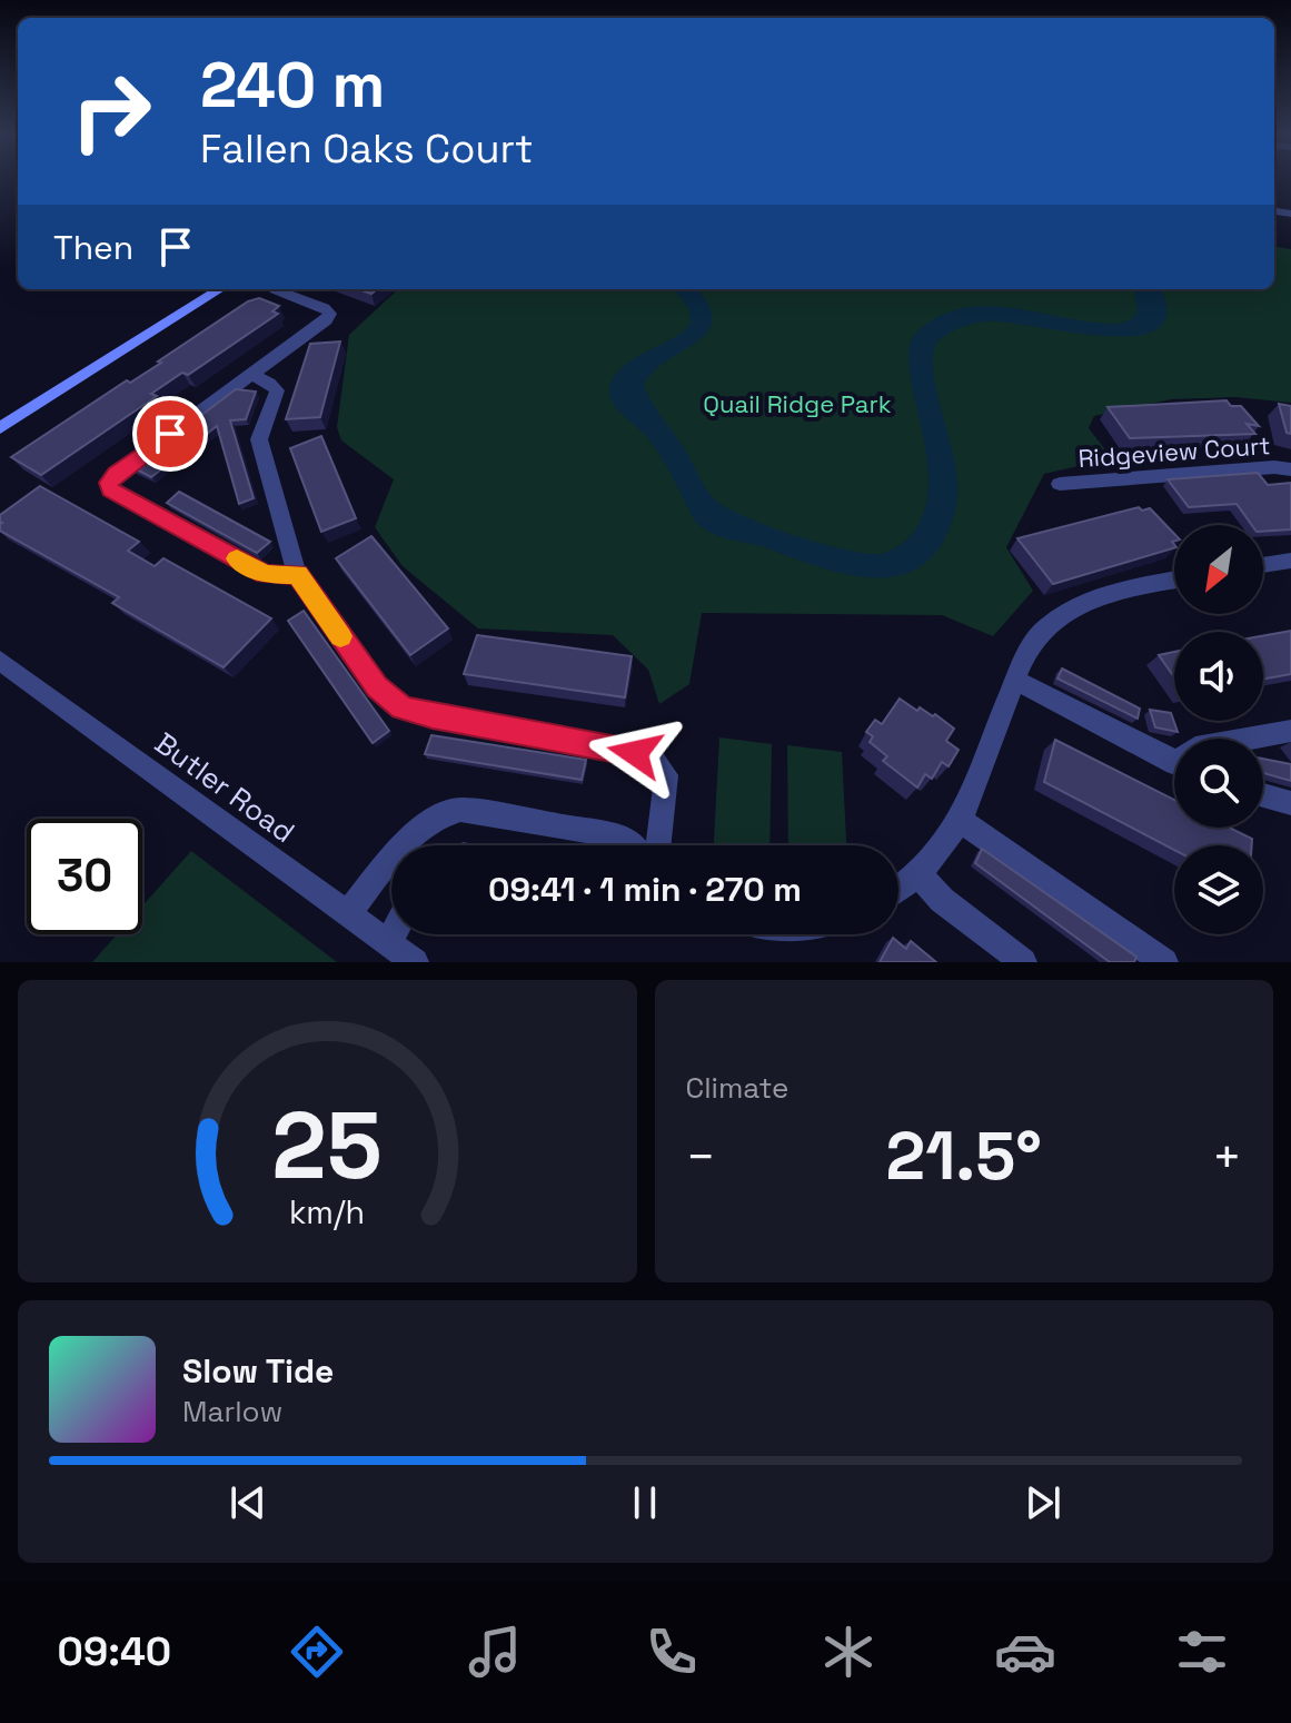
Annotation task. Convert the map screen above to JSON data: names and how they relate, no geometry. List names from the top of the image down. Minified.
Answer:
{"streets":{"street":["Ridgeview Court","Butler Road"]},"parks":["Quail Ridge Park"],"north":"bottom left","page":{"turn":["240 m","Fallen Oaks Court"],"then":"Then","limit":"30","trip":"09:41 · 1 min · 270 m","tile":"Climate","heat":["−","21.5°","+"],"song":["Slow Tide","Marlow"],"tabs":"09:40","gauge":["25","km/h"]}}
